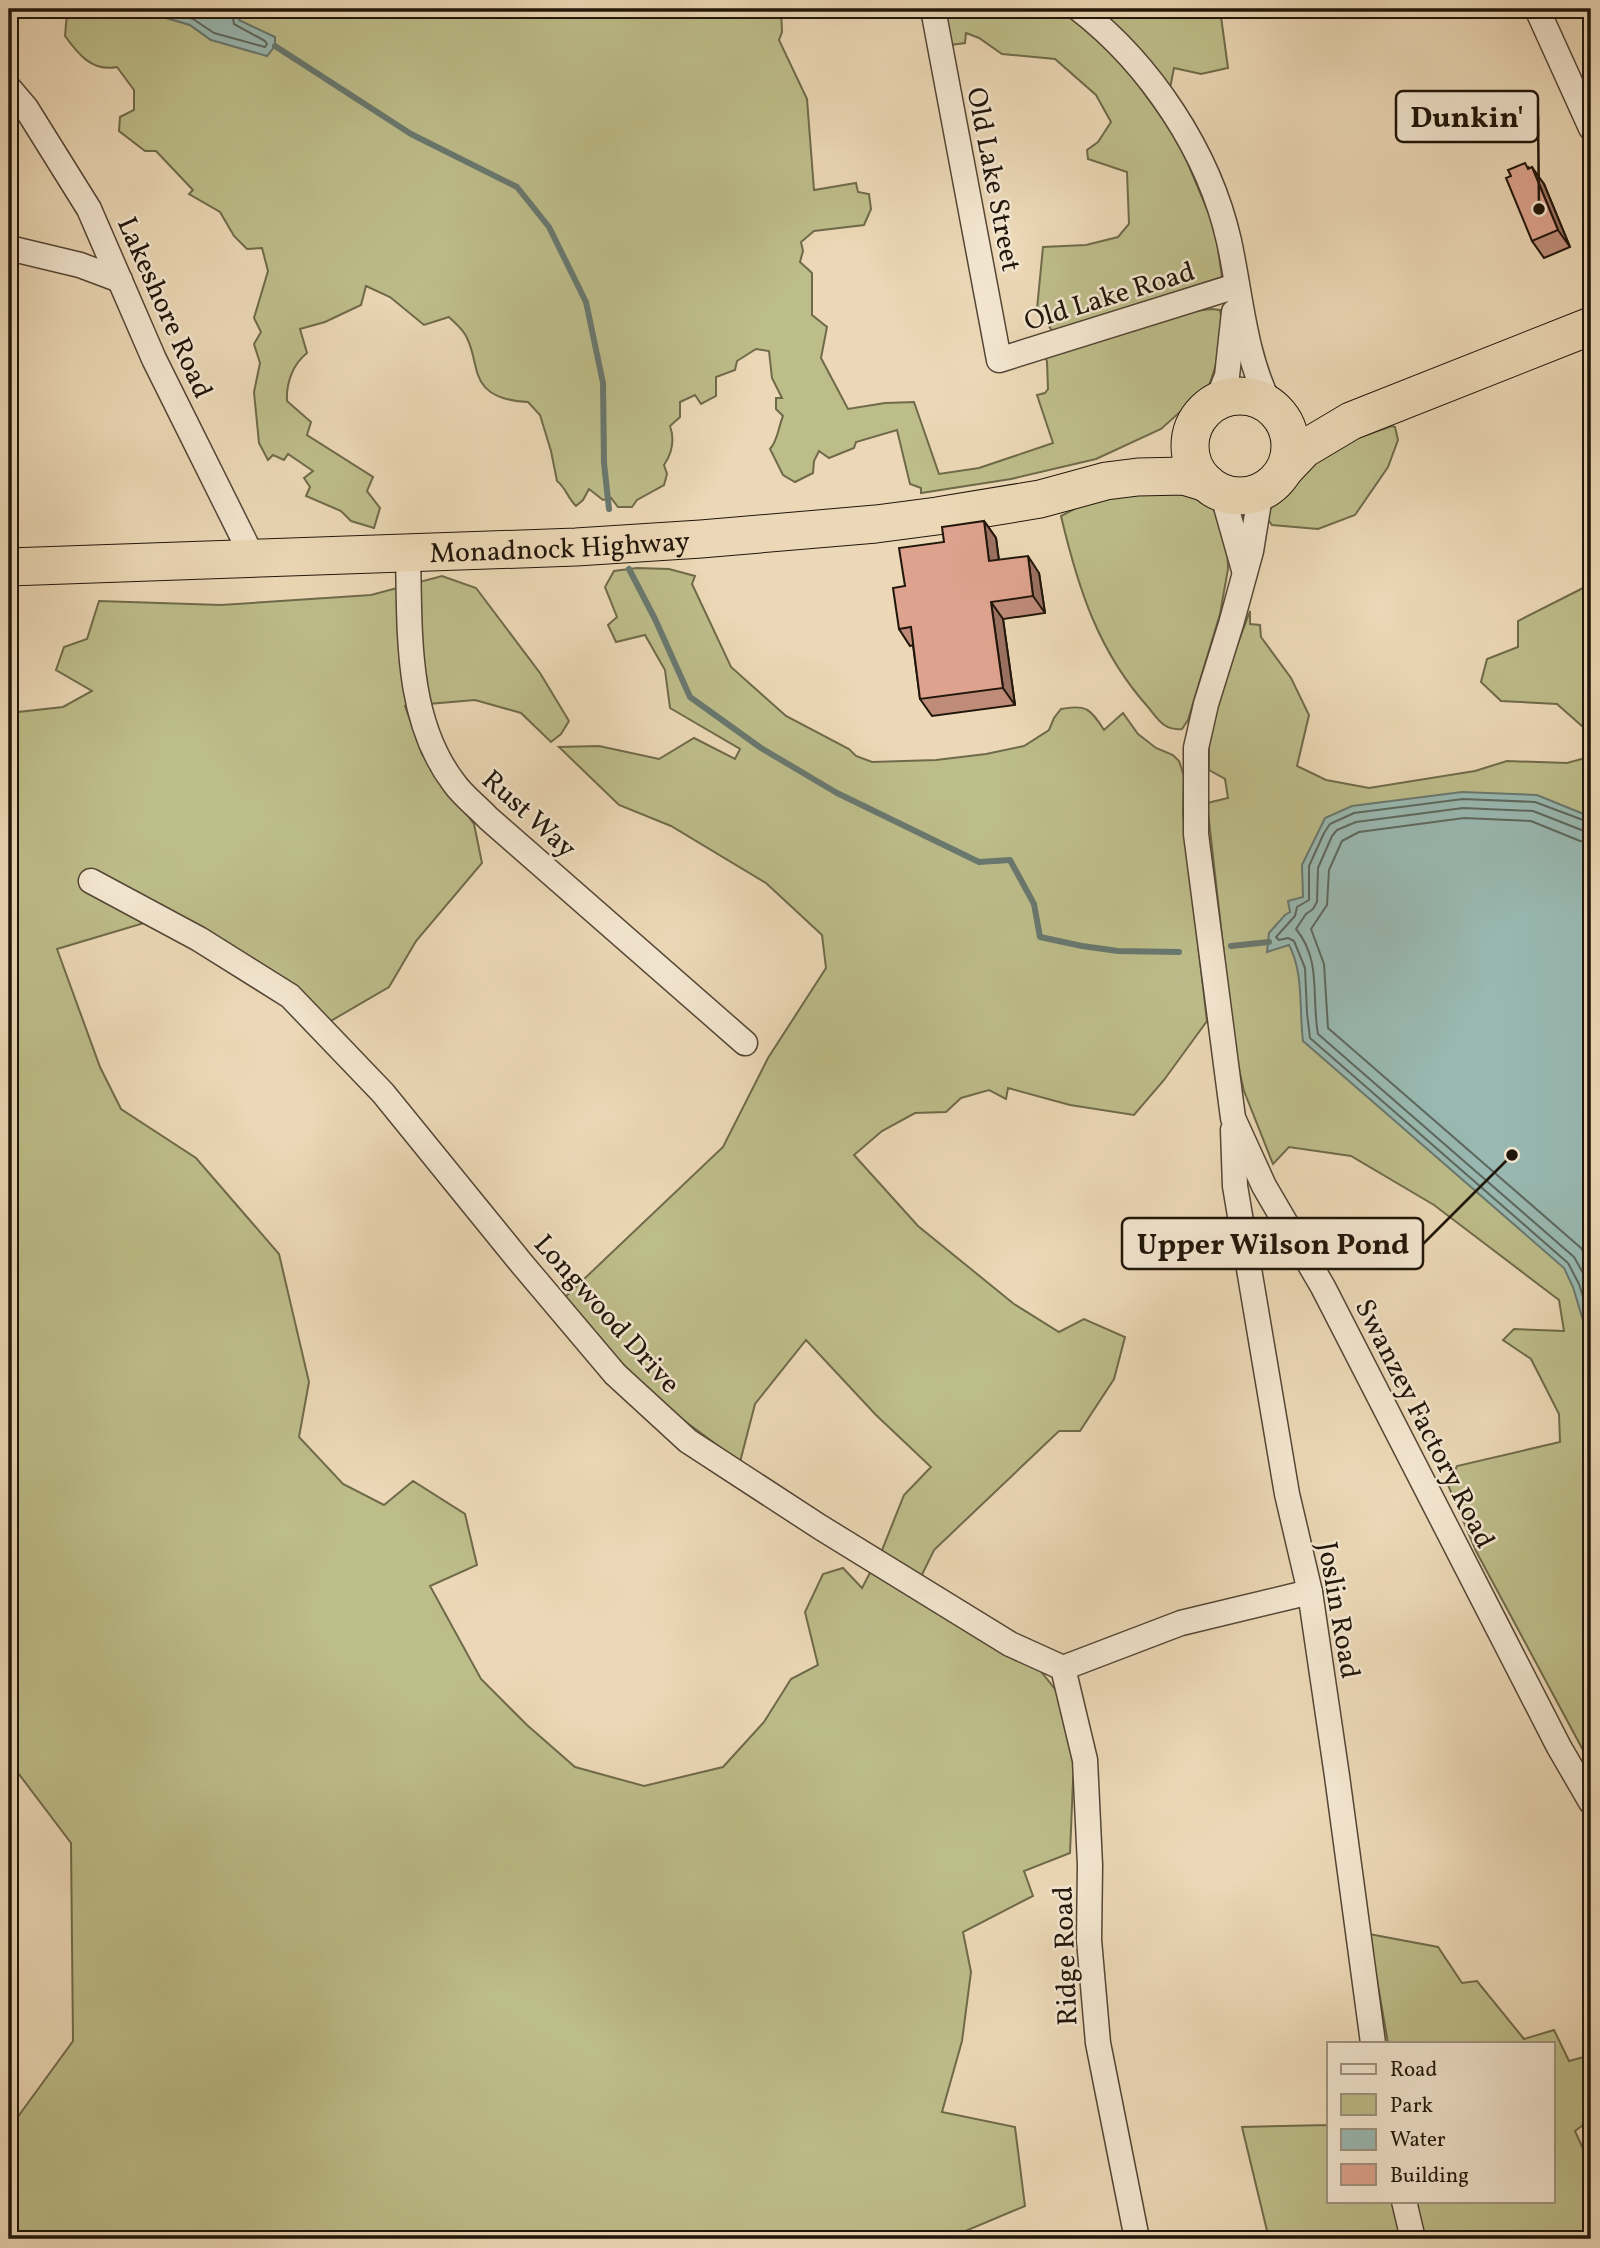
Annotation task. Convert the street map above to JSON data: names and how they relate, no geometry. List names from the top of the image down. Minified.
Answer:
{"streets":{"highway":["Monadnock Highway"],"street":["Old Lake Street","Old Lake Road","Lakeshore Road","Rust Way","Longwood Drive","Swanzey Factory Road","Joslin Road","Ridge Road"]},"crossings":[["Old Lake Street","Old Lake Road"],["Lakeshore Road","Monadnock Highway"],["Monadnock Highway","Rust Way"],["Monadnock Highway","Swanzey Factory Road"],["Longwood Drive","Ridge Road"],["Swanzey Factory Road","Joslin Road"]],"places":["Dunkin'","Upper Wilson Pond"],"legend":["Road","Park","Water","Building"]}
